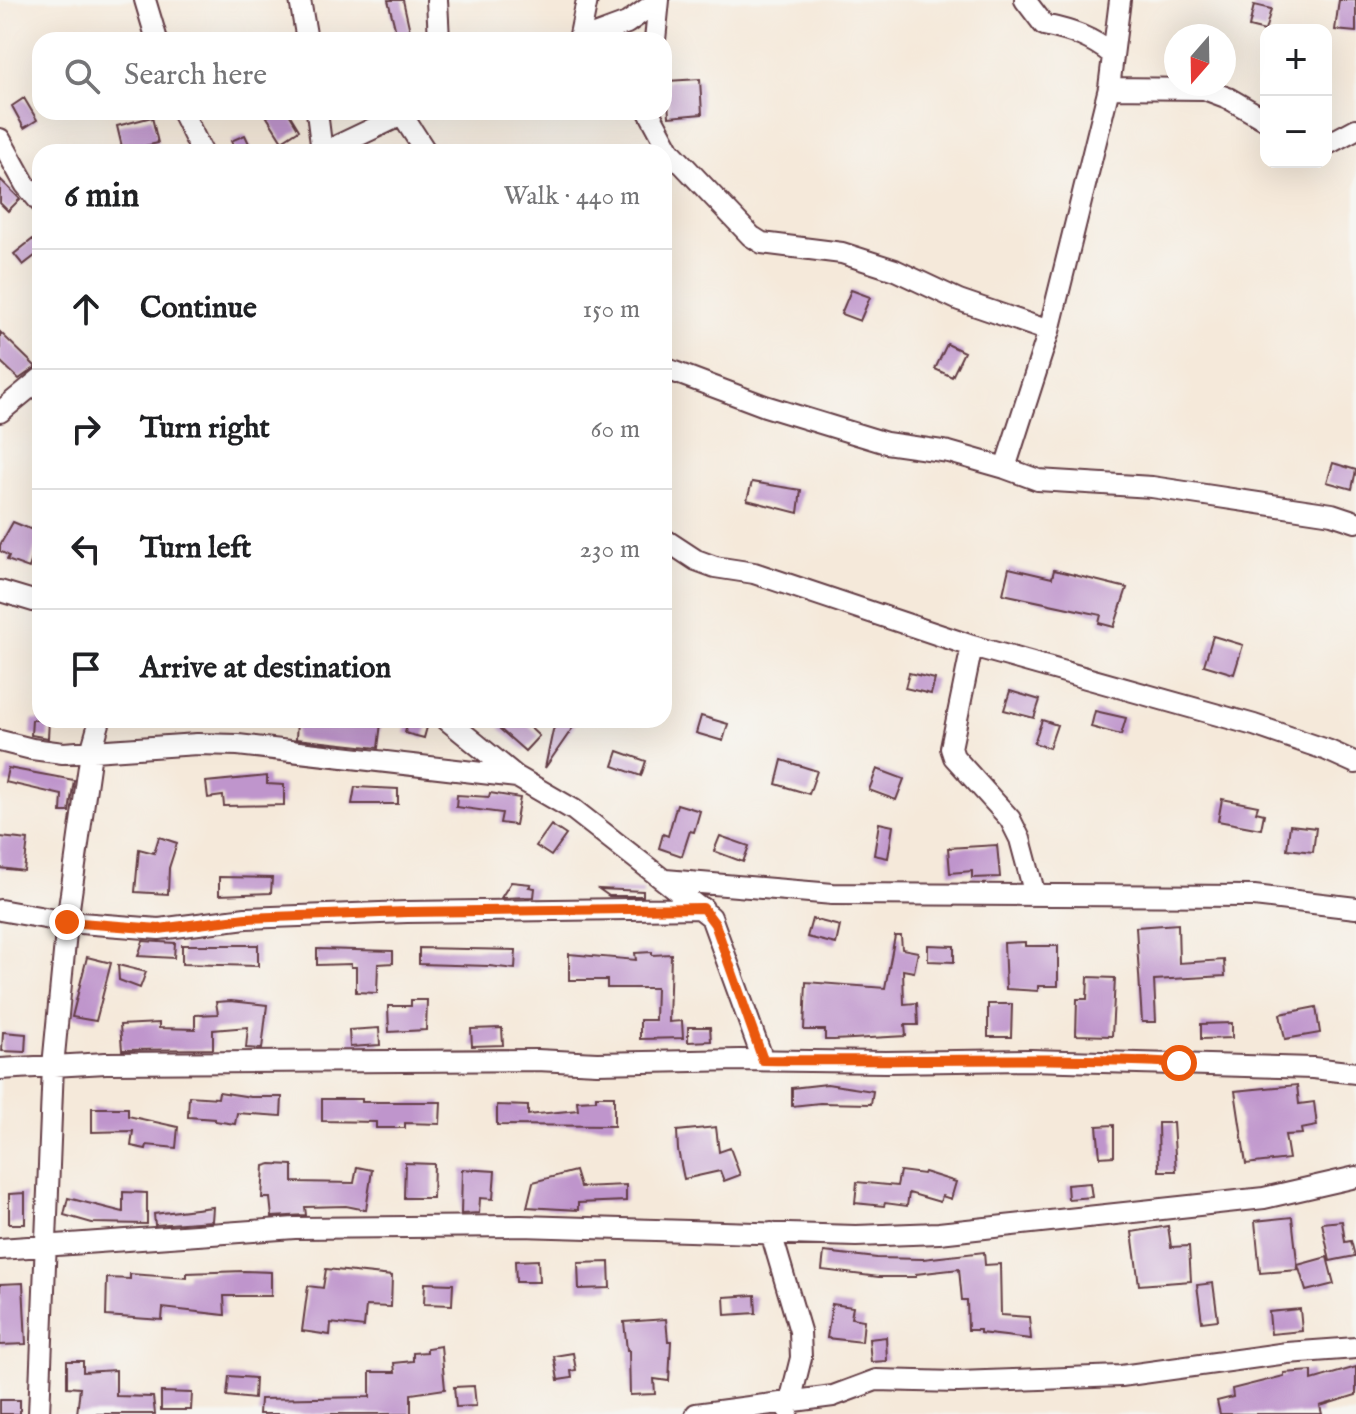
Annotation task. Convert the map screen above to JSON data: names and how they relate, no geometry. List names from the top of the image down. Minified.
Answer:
{"north":"bottom","page":{"map_buttons":["+","−"],"search":"Search here","heading":["6 min","Walk · 440 m"],"list":[["Continue","150 m"],["Turn right","60 m"],["Turn left","230 m"],"Arrive at destination"]}}
